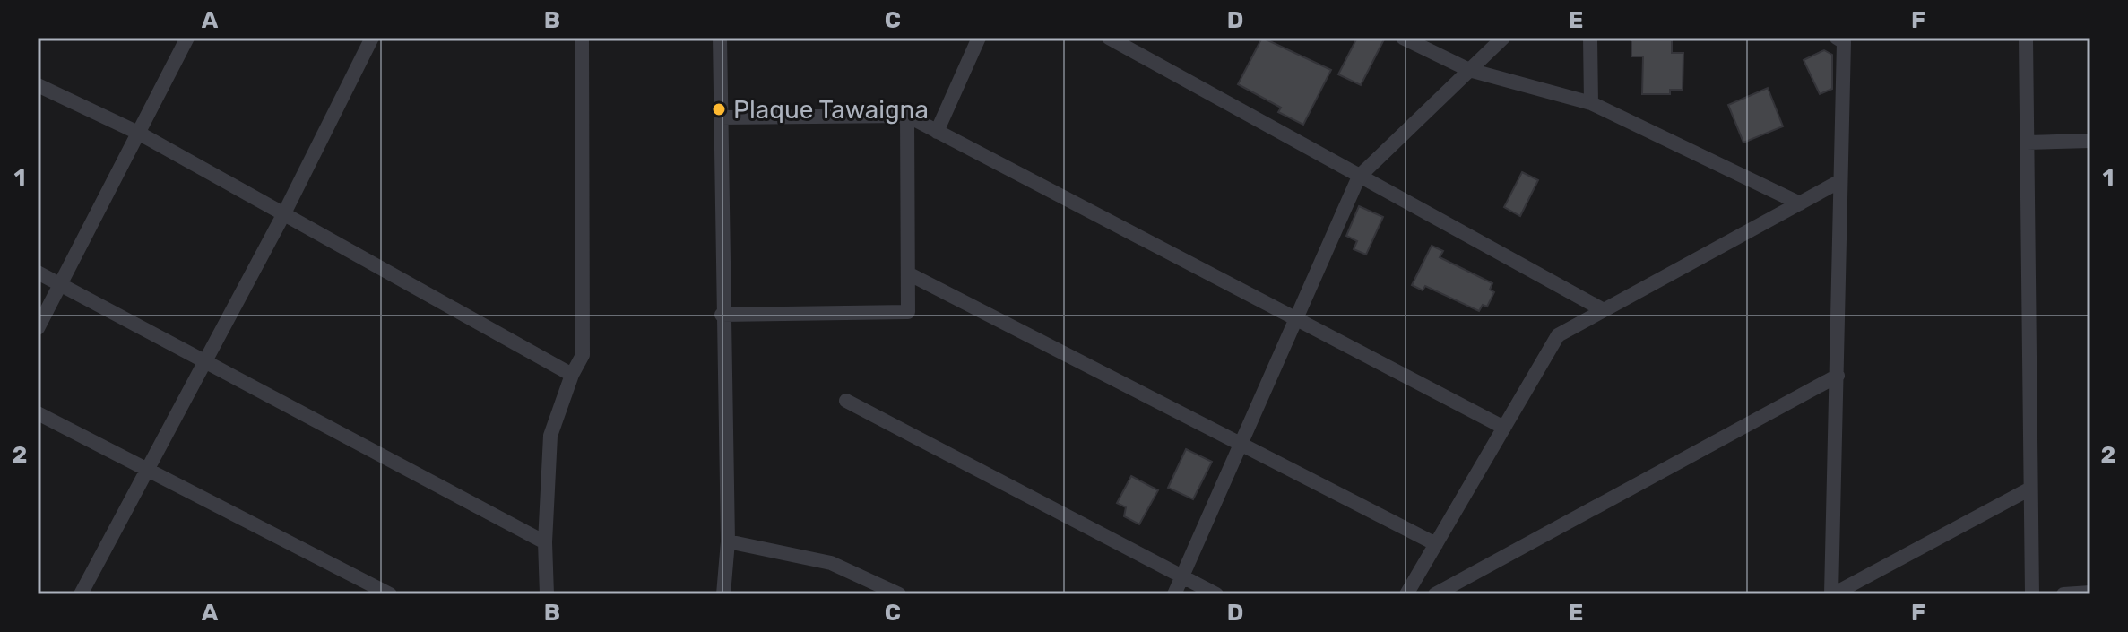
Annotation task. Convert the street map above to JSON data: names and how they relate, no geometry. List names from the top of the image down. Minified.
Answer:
{"places":["Plaque Tawaigna"],"grid":{"columns":["A","B","C","D","E","F"],"rows":["1","2"]}}
